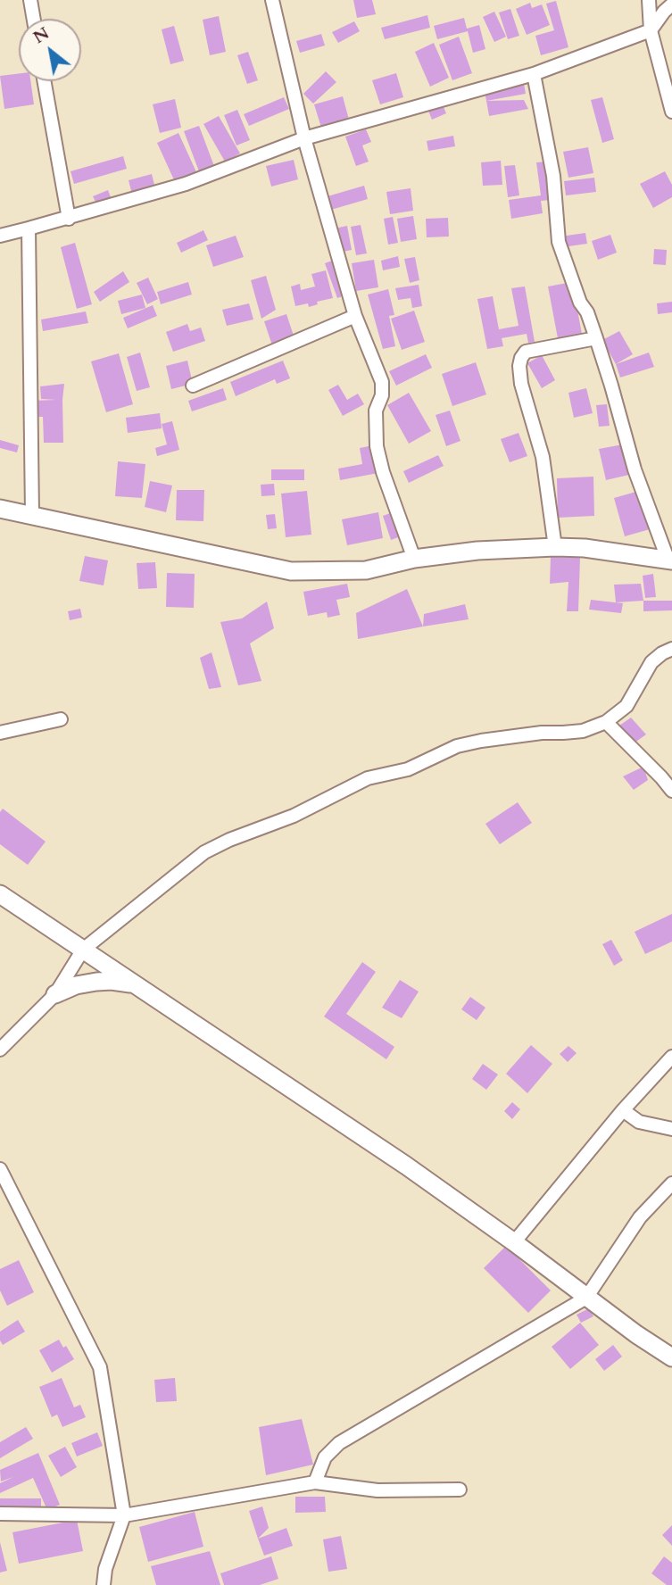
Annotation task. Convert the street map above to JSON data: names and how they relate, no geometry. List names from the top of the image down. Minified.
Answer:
{"north":"top left"}
